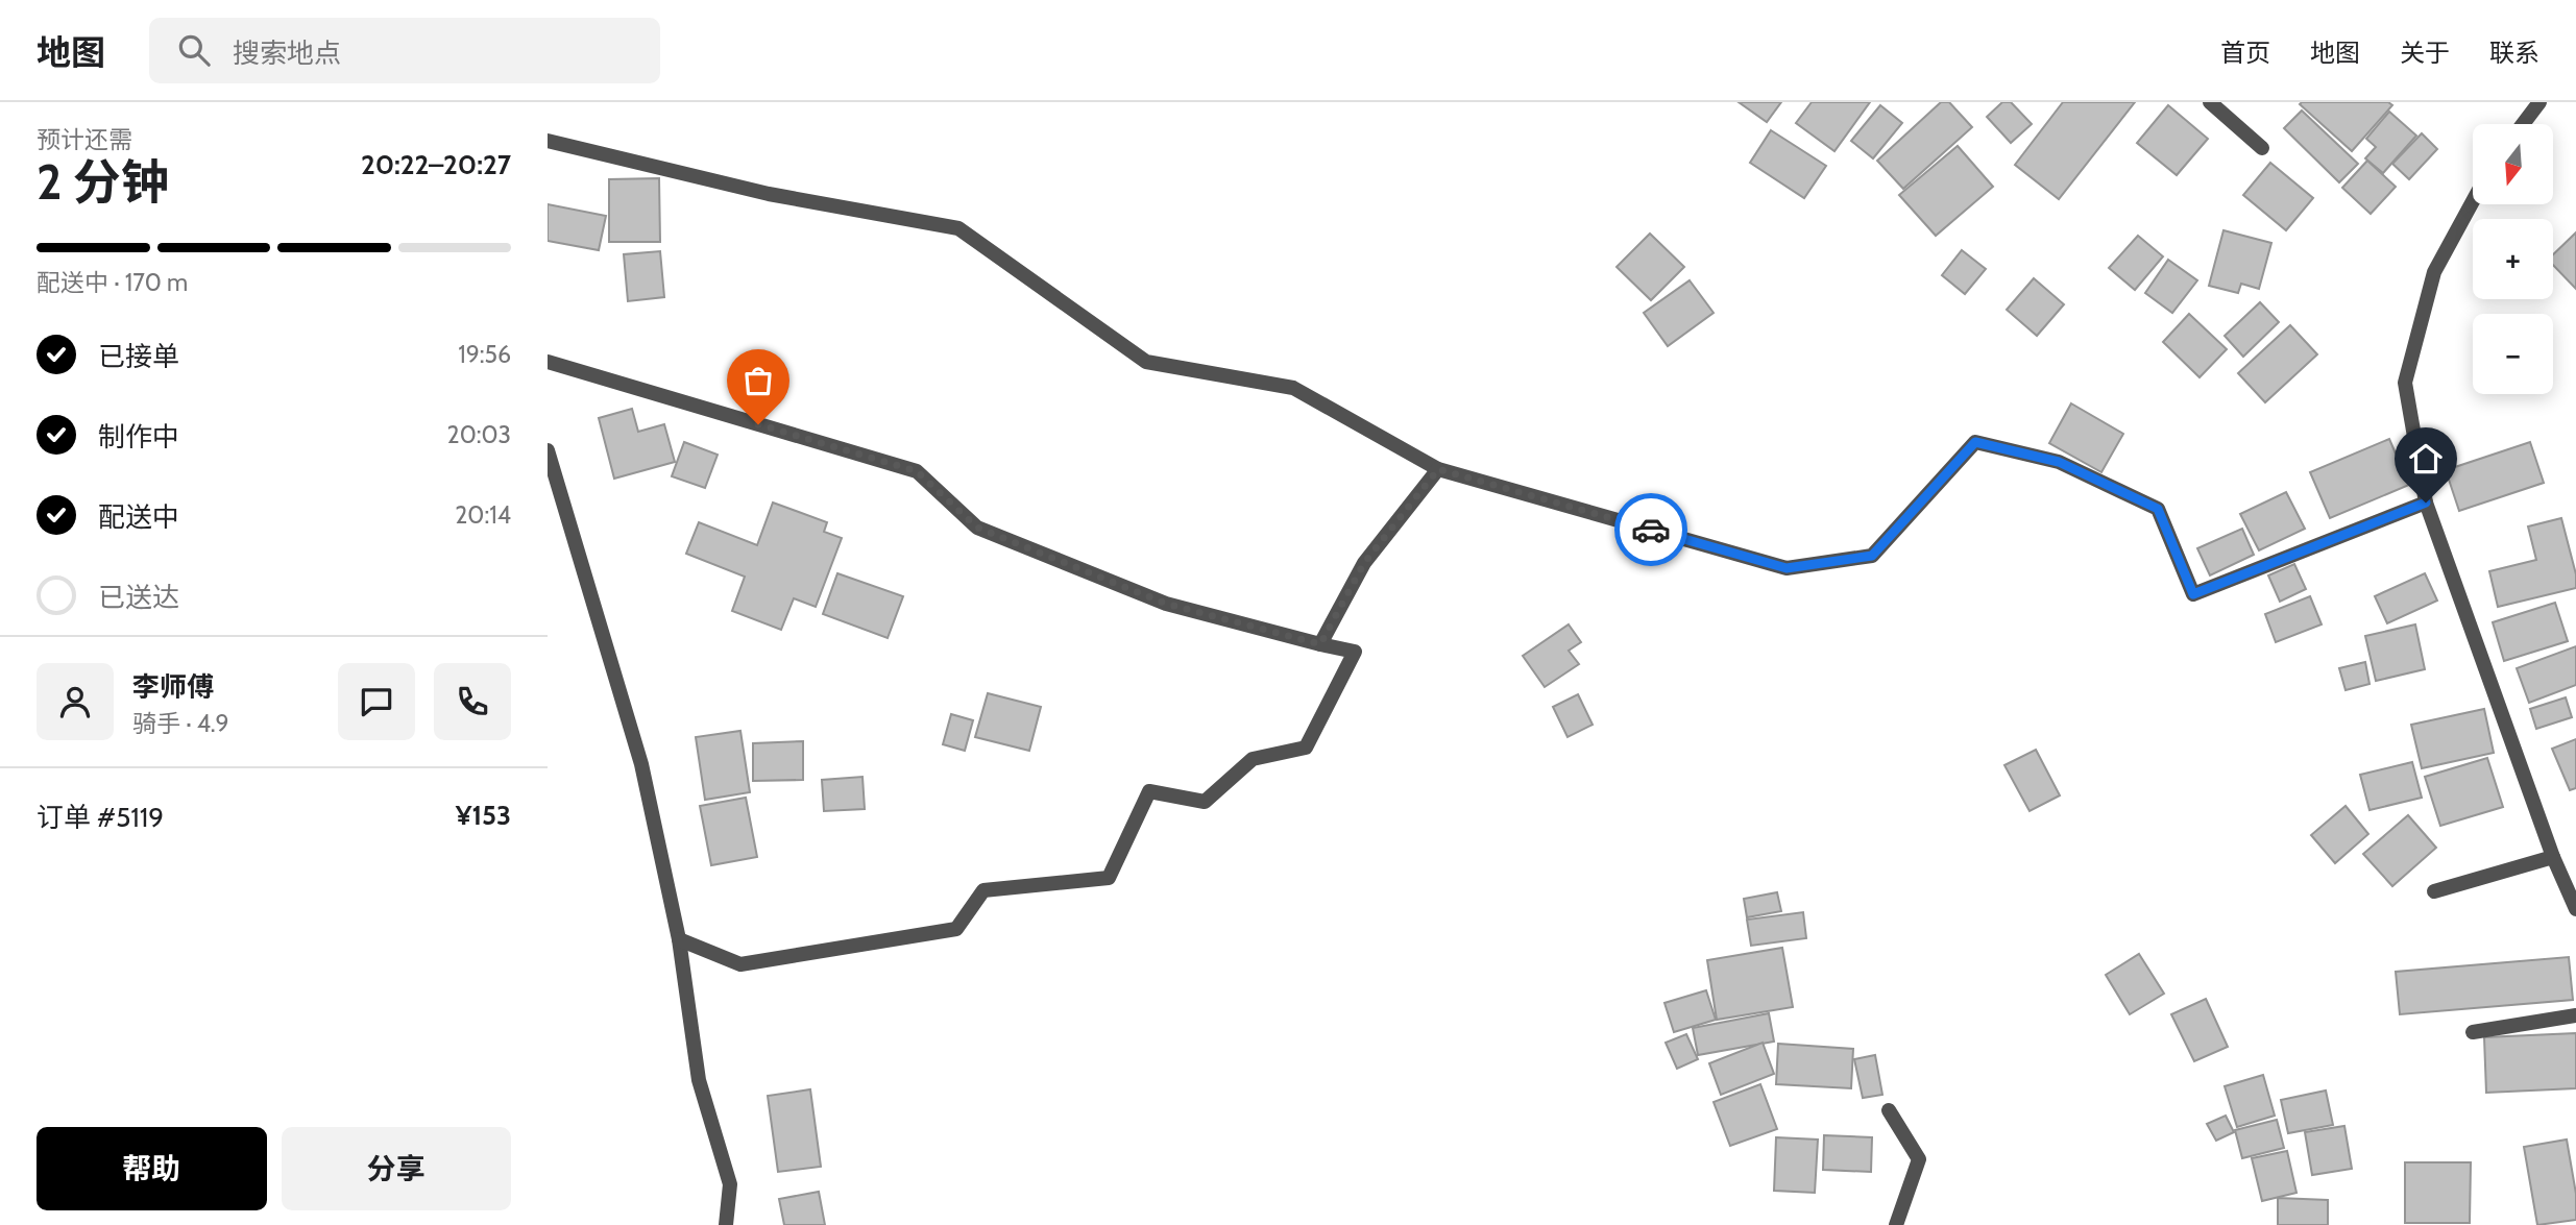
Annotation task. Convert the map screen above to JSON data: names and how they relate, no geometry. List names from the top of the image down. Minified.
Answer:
{"north":"bottom","page":{"header":"地图","search":"搜索地点","nav":["首页","地图","关于","联系"],"heading":["2 分钟","预计还需","20:22–20:27"],"panel":["李师傅","骑手 · 4.9","订单 #5119","¥153"],"map_buttons":["+","−"],"bar":"配送中 · 170 m","list":[["已接单","19:56"],["制作中","20:03"],["配送中","20:14"],"已送达"],"buttons":["帮助","分享"]}}
